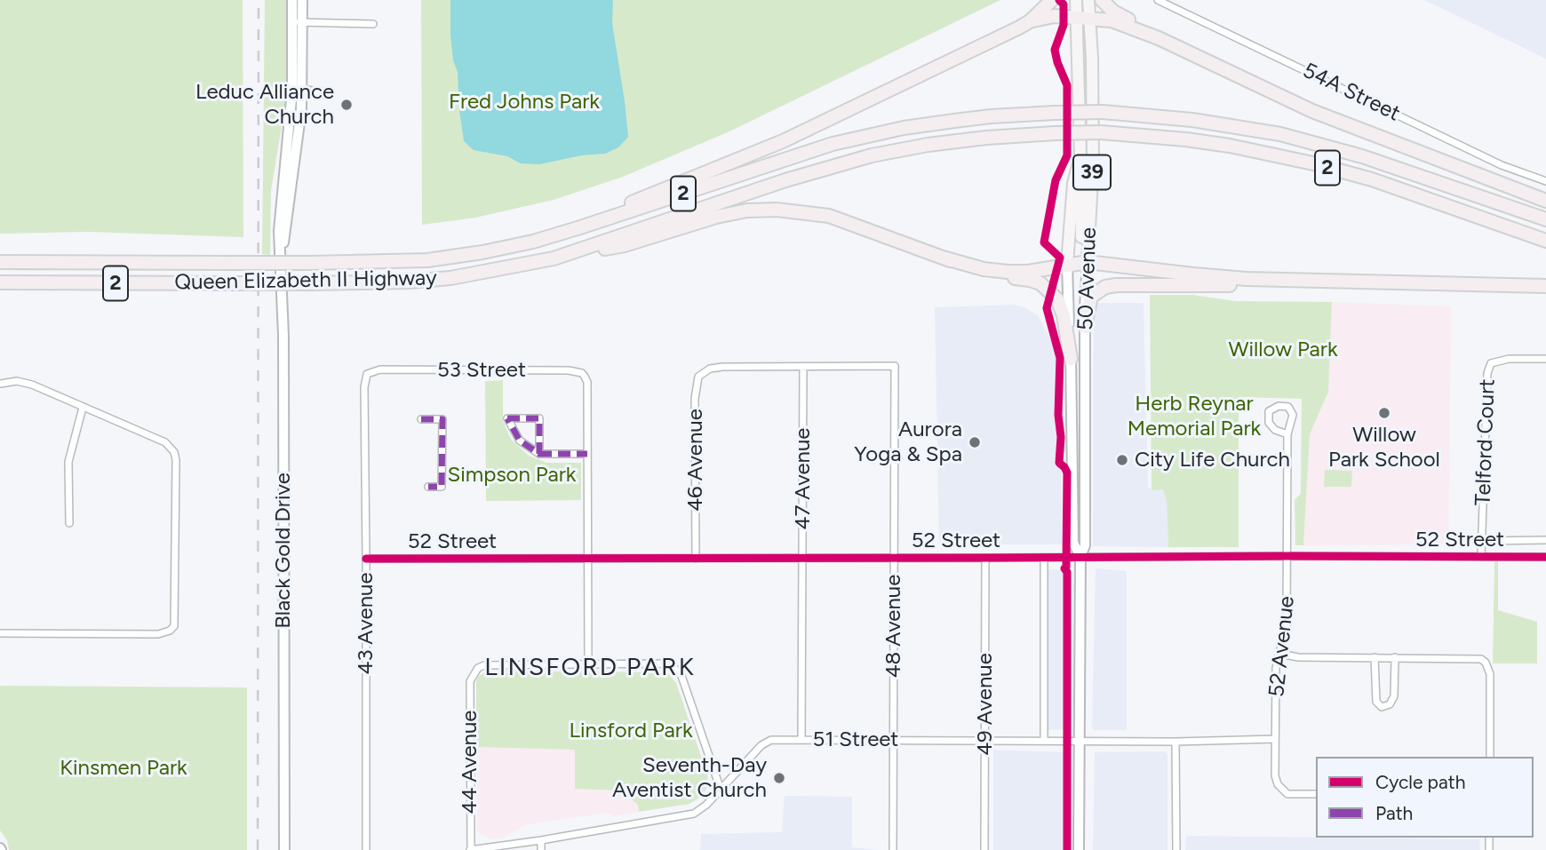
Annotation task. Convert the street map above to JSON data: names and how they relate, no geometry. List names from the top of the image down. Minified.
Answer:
{"streets":{"highway":["2","Queen Elizabeth II Highway"],"main road":["39","50 Avenue","Black Gold Drive"],"street":["54A Street","53 Street","Telford Court","46 Avenue","47 Avenue","52 Street","43 Avenue","48 Avenue","52 Avenue","49 Avenue","51 Street","44 Avenue"]},"crossings":[["50 Avenue","52 Street"],["50 Avenue","51 Street"],["53 Street","43 Avenue"],["Telford Court","52 Street"],["46 Avenue","47 Avenue"],["46 Avenue","52 Street"],["46 Avenue","48 Avenue"],["47 Avenue","52 Street"],["47 Avenue","48 Avenue"],["47 Avenue","51 Street"],["52 Street","43 Avenue"],["52 Street","48 Avenue"],["52 Street","52 Avenue"],["52 Street","49 Avenue"],["48 Avenue","51 Street"],["52 Avenue","51 Street"],["49 Avenue","51 Street"],["51 Street","44 Avenue"]],"districts":["LINSFORD PARK"],"parks":["Fred Johns Park","Willow Park","Herb Reynar Memorial Park","Simpson Park","Linsford Park","Kinsmen Park"],"places":["Leduc Alliance Church","Willow Park School","Aurora Yoga & Spa","City Life Church","Seventh-Day Aventist Church"],"legend":["Cycle path","Path"]}
